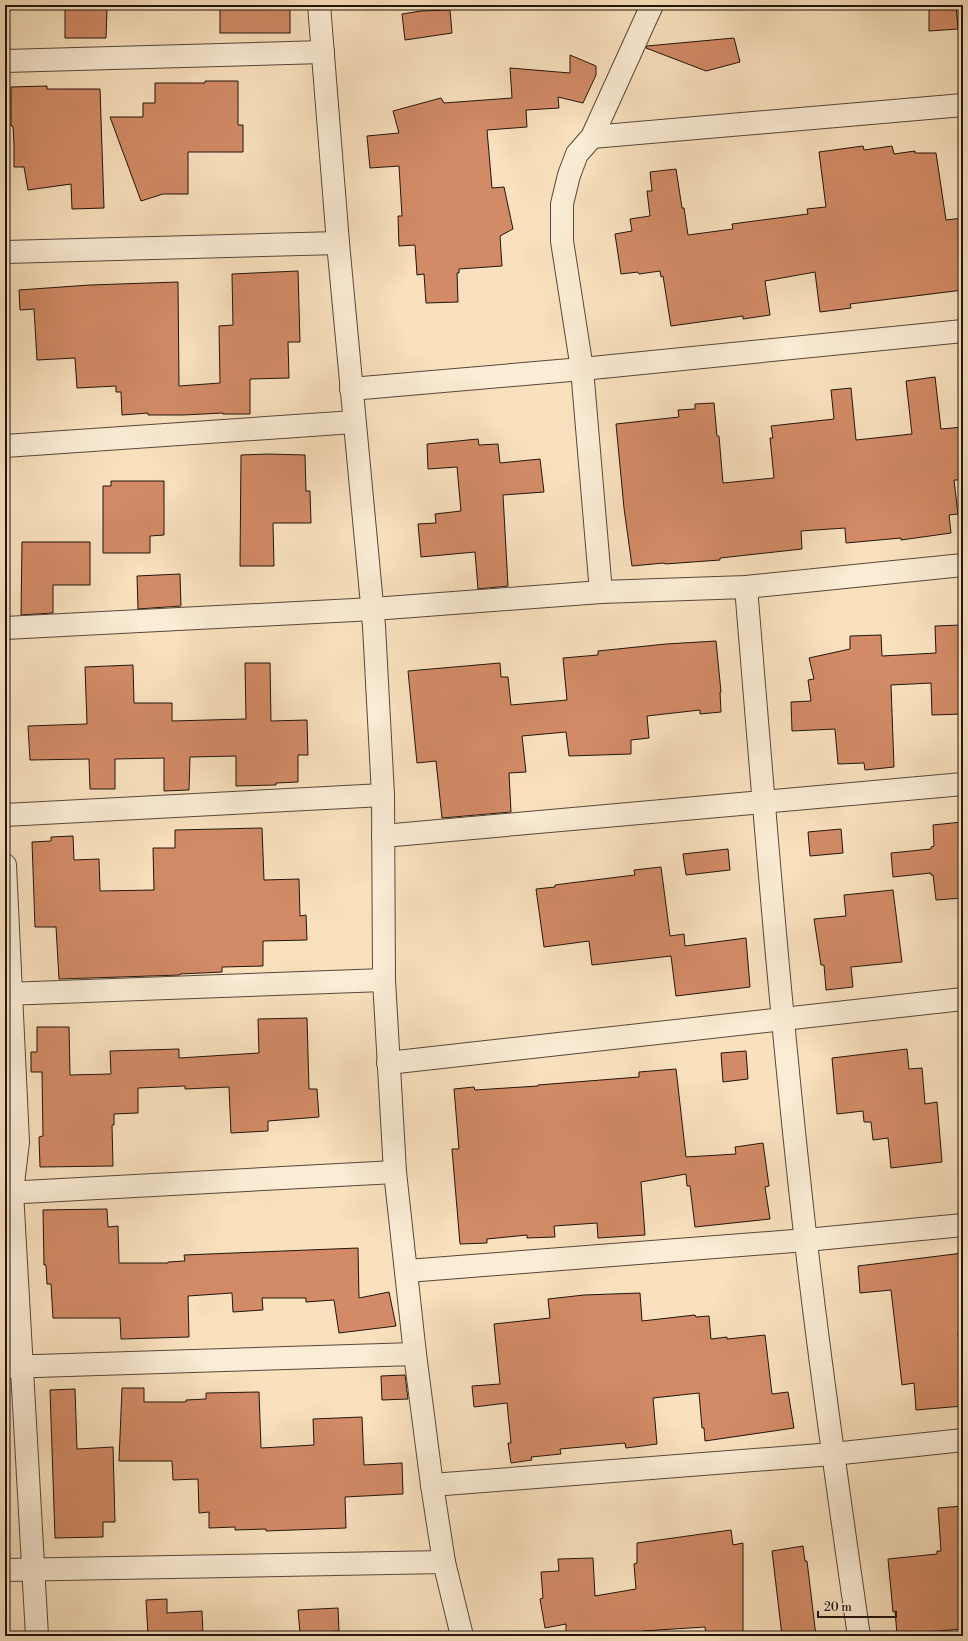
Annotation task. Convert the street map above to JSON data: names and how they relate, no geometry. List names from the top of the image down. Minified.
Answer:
{"scale_bar":"20 m"}
